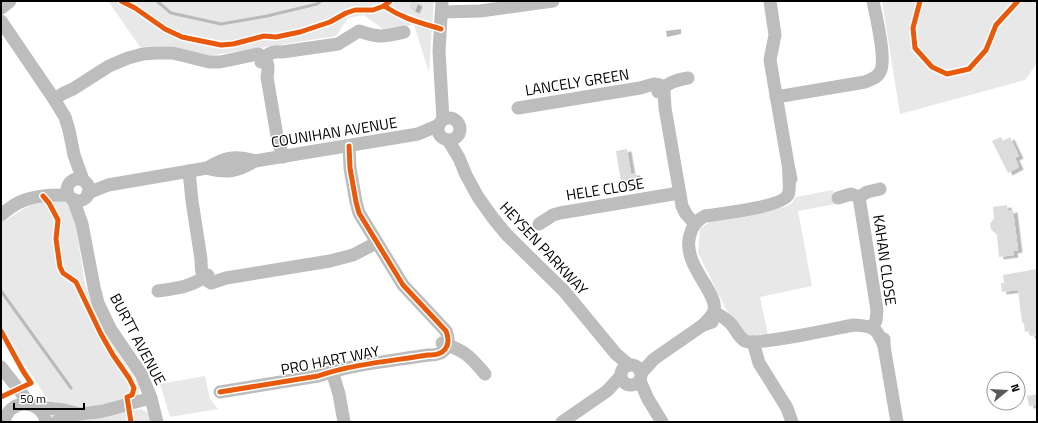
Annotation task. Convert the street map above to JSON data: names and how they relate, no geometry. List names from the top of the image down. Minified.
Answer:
{"streets":{"street":["LANCELY GREEN","COUNIHAN AVENUE","HELE CLOSE","HEYSEN PARKWAY","KAHAN CLOSE","BURTT AVENUE","PRO HART WAY"]},"crossings":[["COUNIHAN AVENUE","HEYSEN PARKWAY"],["COUNIHAN AVENUE","BURTT AVENUE"]],"scale_bar":"50 m","north":"right"}
